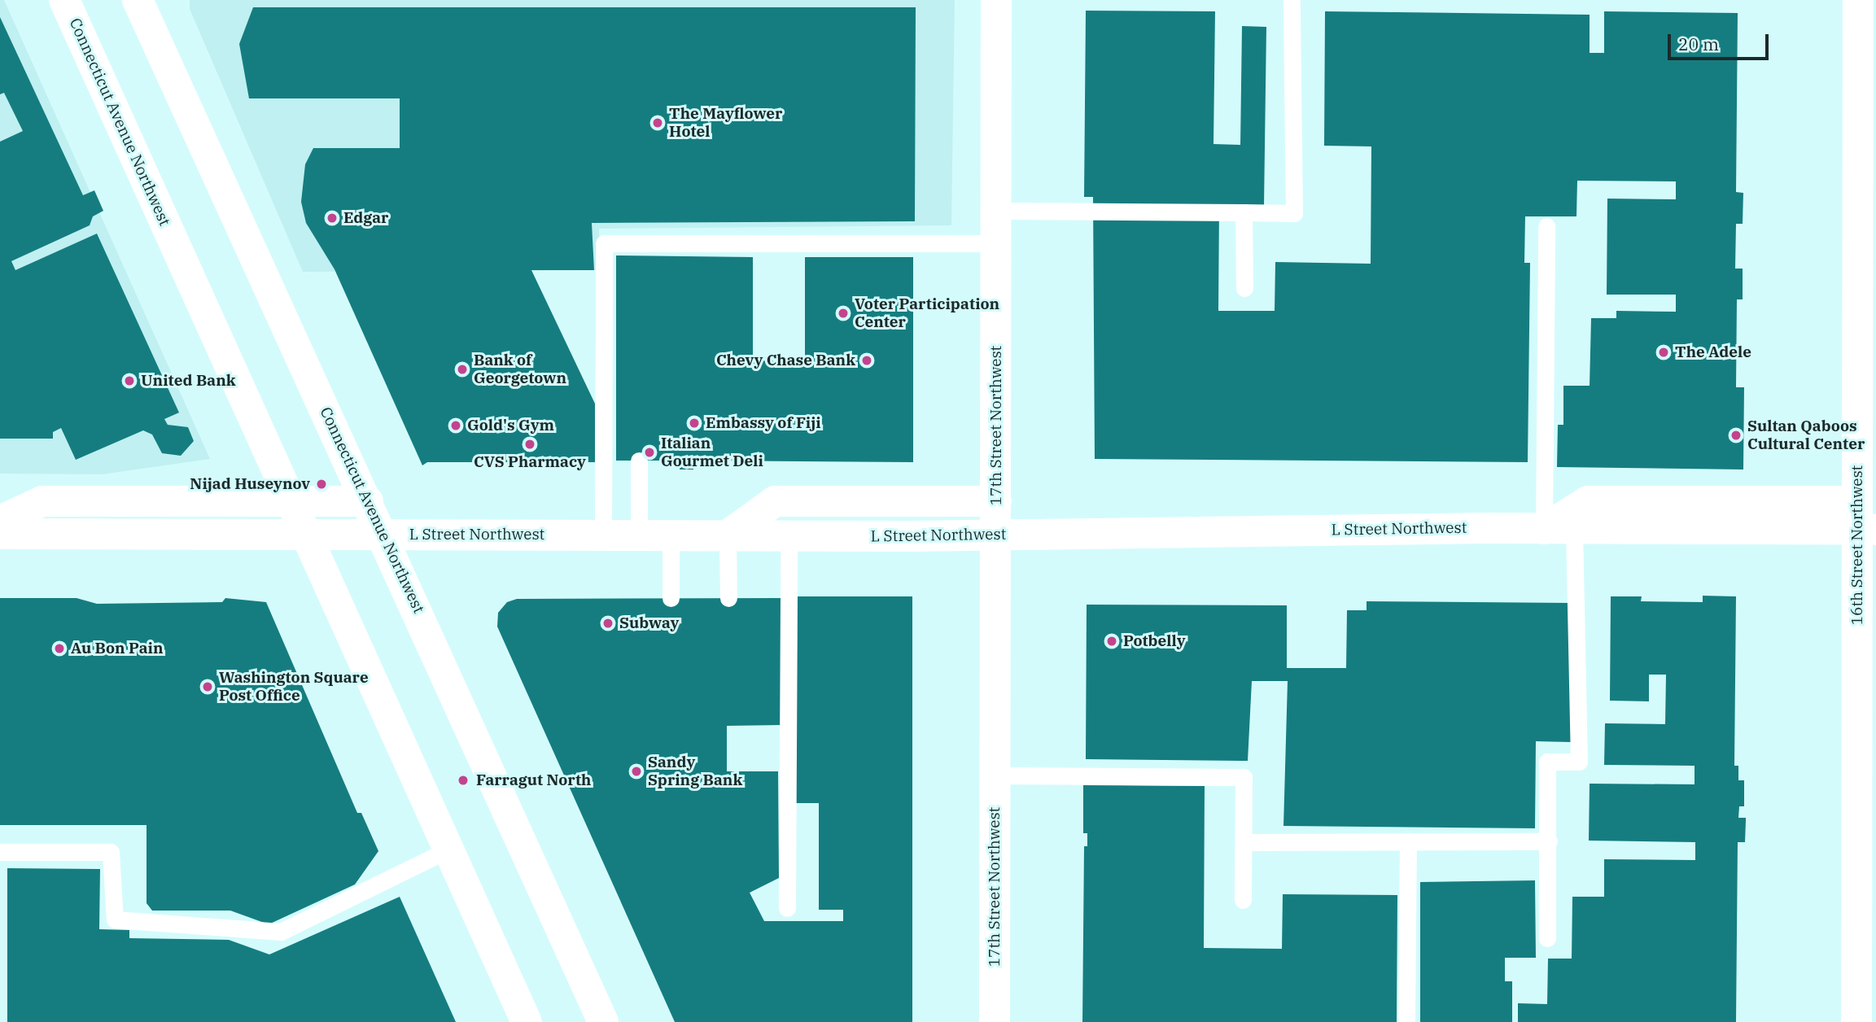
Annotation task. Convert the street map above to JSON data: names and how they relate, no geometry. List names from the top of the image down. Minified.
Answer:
{"streets":{"main road":["Connecticut Avenue Northwest","17th Street Northwest","L Street Northwest","16th Street Northwest"]},"crossings":[["Connecticut Avenue Northwest","L Street Northwest"],["17th Street Northwest","L Street Northwest"],["L Street Northwest","16th Street Northwest"]],"places":["The Mayflower Hotel","Edgar","Voter Participation Center","The Adele","Chevy Chase Bank","Bank of Georgetown","United Bank","Embassy of Fiji","Gold's Gym","Sultan Qaboos Cultural Center","CVS Pharmacy","Italian Gourmet Deli","Nijad Huseynov","Subway","Potbelly","Au Bon Pain","Washington Square Post Office","Sandy Spring Bank","Farragut North"],"scale_bar":"20 m"}
